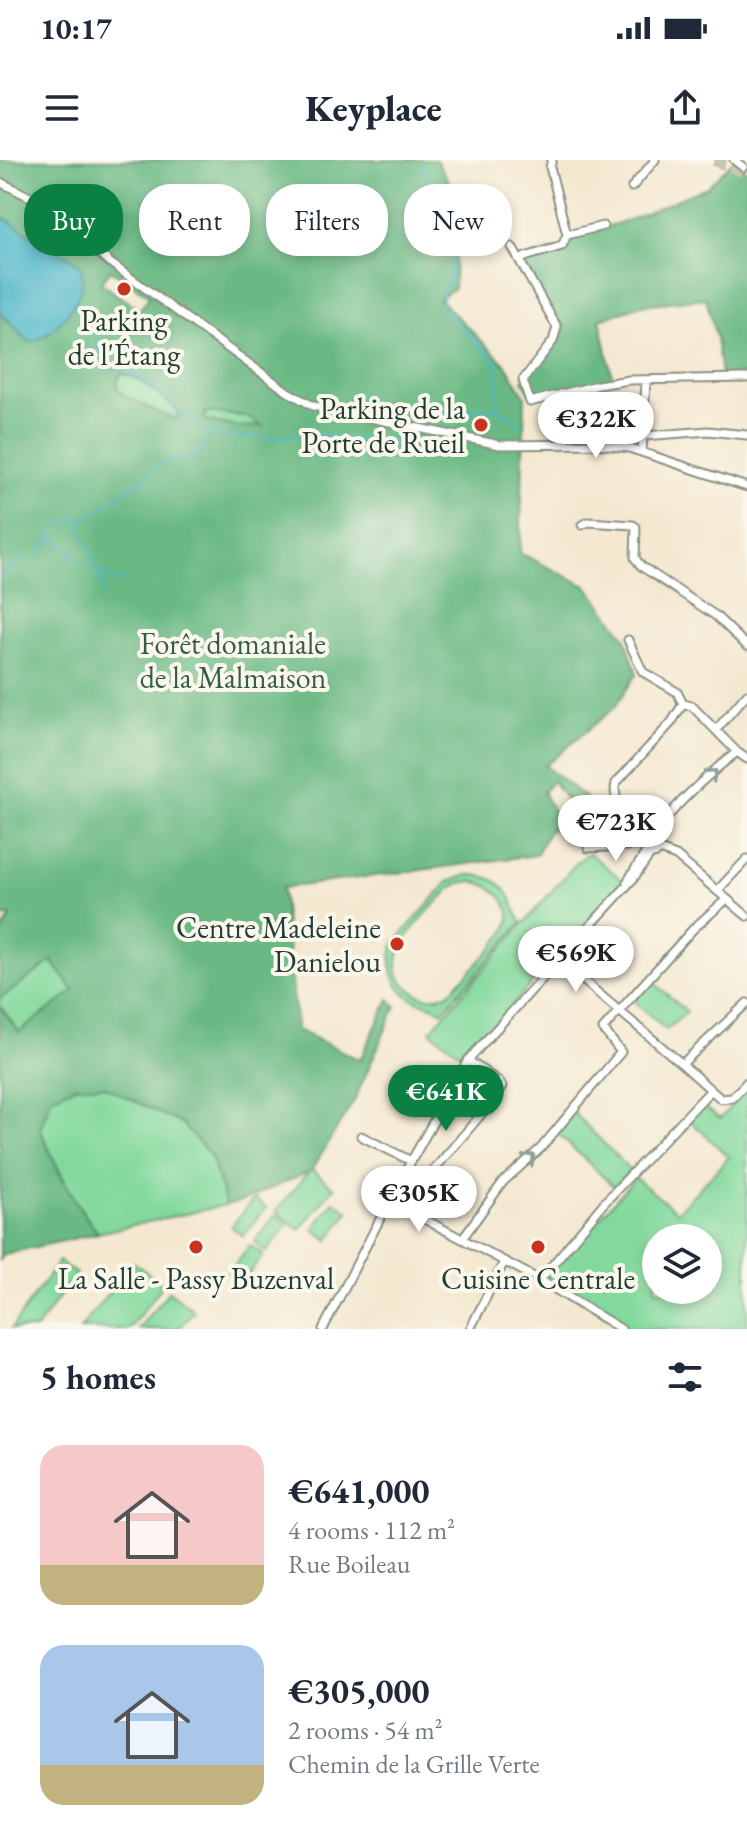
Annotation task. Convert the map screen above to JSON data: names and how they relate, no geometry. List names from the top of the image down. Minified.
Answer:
{"parks":["Forêt domaniale de la Malmaison"],"places":["Parking de l'Étang","Parking de la Porte de Rueil","Centre Madeleine Danielou","La Salle - Passy Buzenval","Cuisine Centrale"],"page":{"status":"10:17","header":"Keyplace","chip":["Buy","Rent","Filters","New"],"price":["€322K","€723K","€569K","€641K","€305K"],"heading":"5 homes","list":[{"name":"€641,000","note":"4 rooms · 112 m² · Rue Boileau"},{"name":"€305,000","note":"2 rooms · 54 m² · Chemin de la Grille Verte"}]}}
